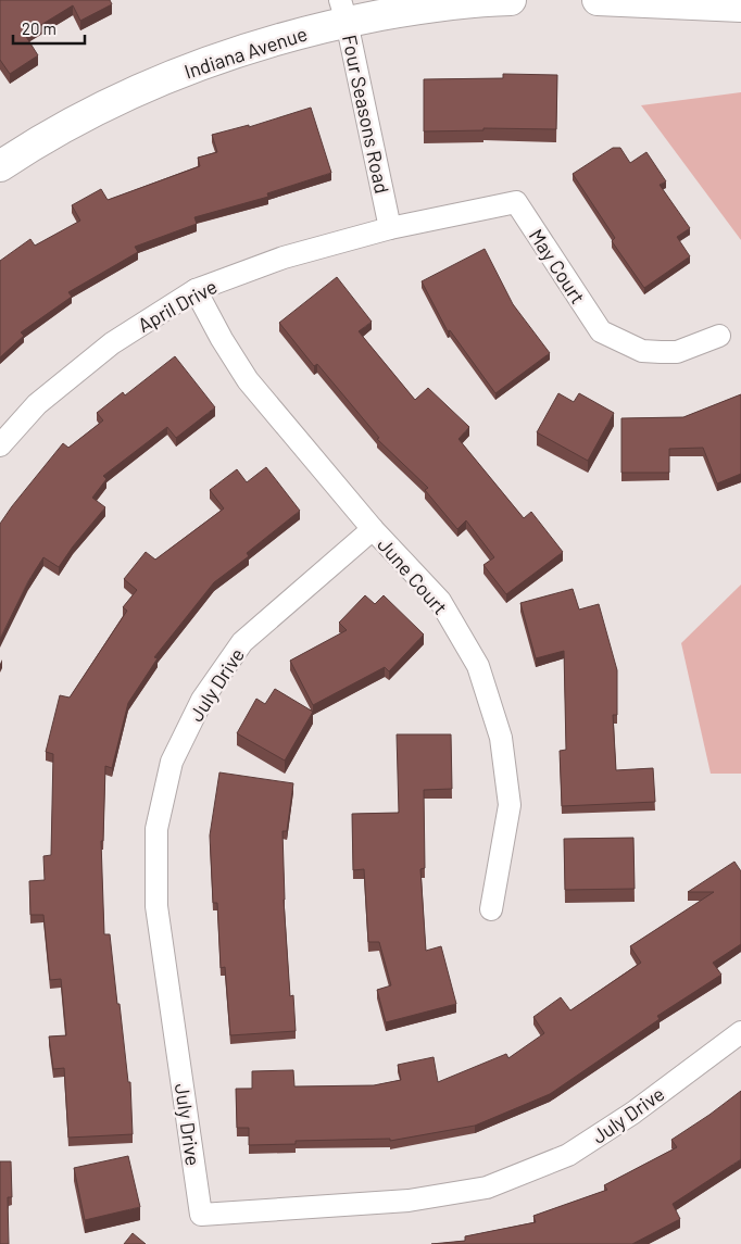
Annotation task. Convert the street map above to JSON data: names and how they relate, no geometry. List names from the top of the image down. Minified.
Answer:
{"streets":{"street":["Indiana Avenue","Four Seasons Road","May Court","April Drive","June Court","July Drive"]},"crossings":[["Indiana Avenue","Four Seasons Road"],["Four Seasons Road","May Court"],["Four Seasons Road","April Drive"],["May Court","April Drive"],["April Drive","June Court"],["June Court","July Drive"]],"scale_bar":"20 m"}
